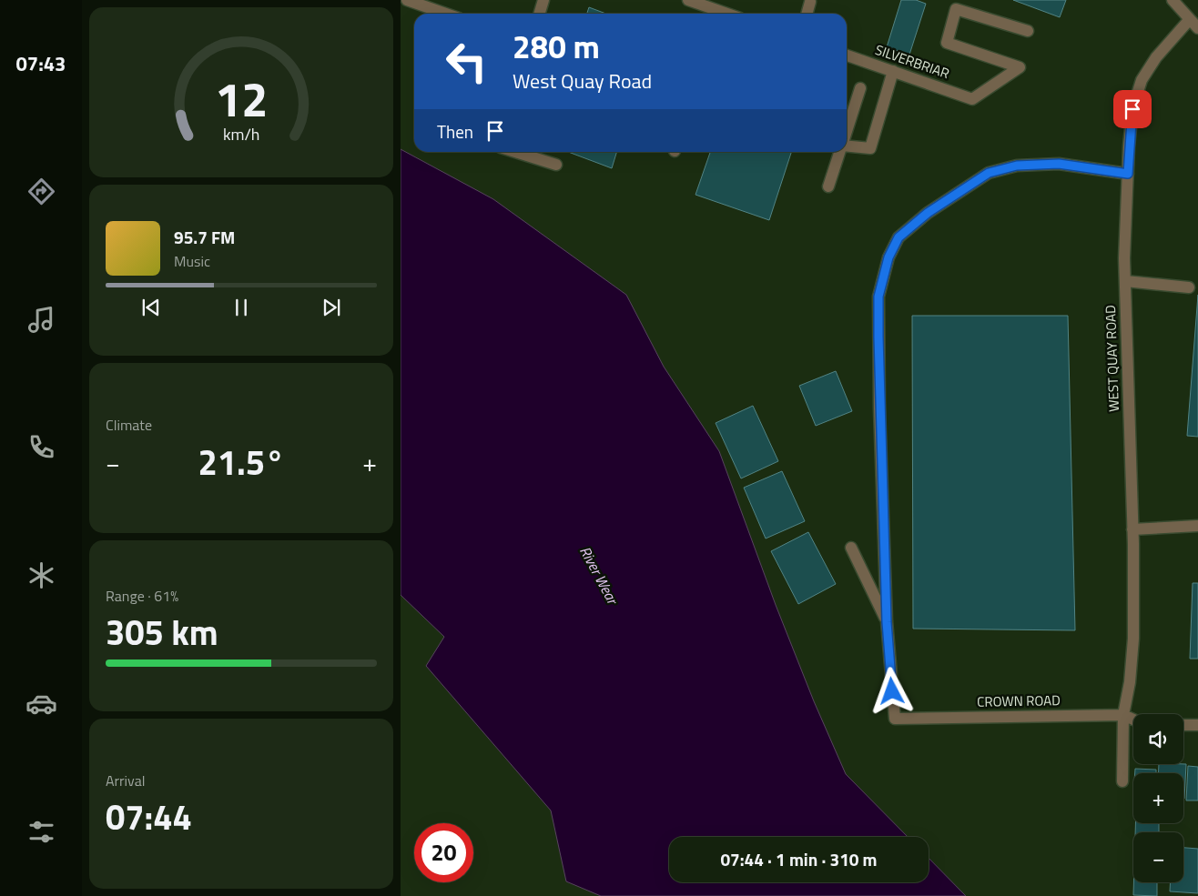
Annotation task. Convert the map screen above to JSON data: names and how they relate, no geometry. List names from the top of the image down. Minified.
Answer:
{"streets":{"street":["SILVERBRIAR","WEST QUAY ROAD","CROWN ROAD"]},"crossings":[["WEST QUAY ROAD","CROWN ROAD"]],"water":["River Wear"],"page":{"tabs":"07:43","turn":["280 m","West Quay Road"],"then":"Then","song":["95.7 FM","Music"],"tile":["Climate",["Range · 61%","305 km"],["Arrival","07:44"]],"heat":["−","21.5°","+"],"map_buttons":["+","−"],"limit":"20","trip":"07:44 · 1 min · 310 m","gauge":["12","km/h"]}}
